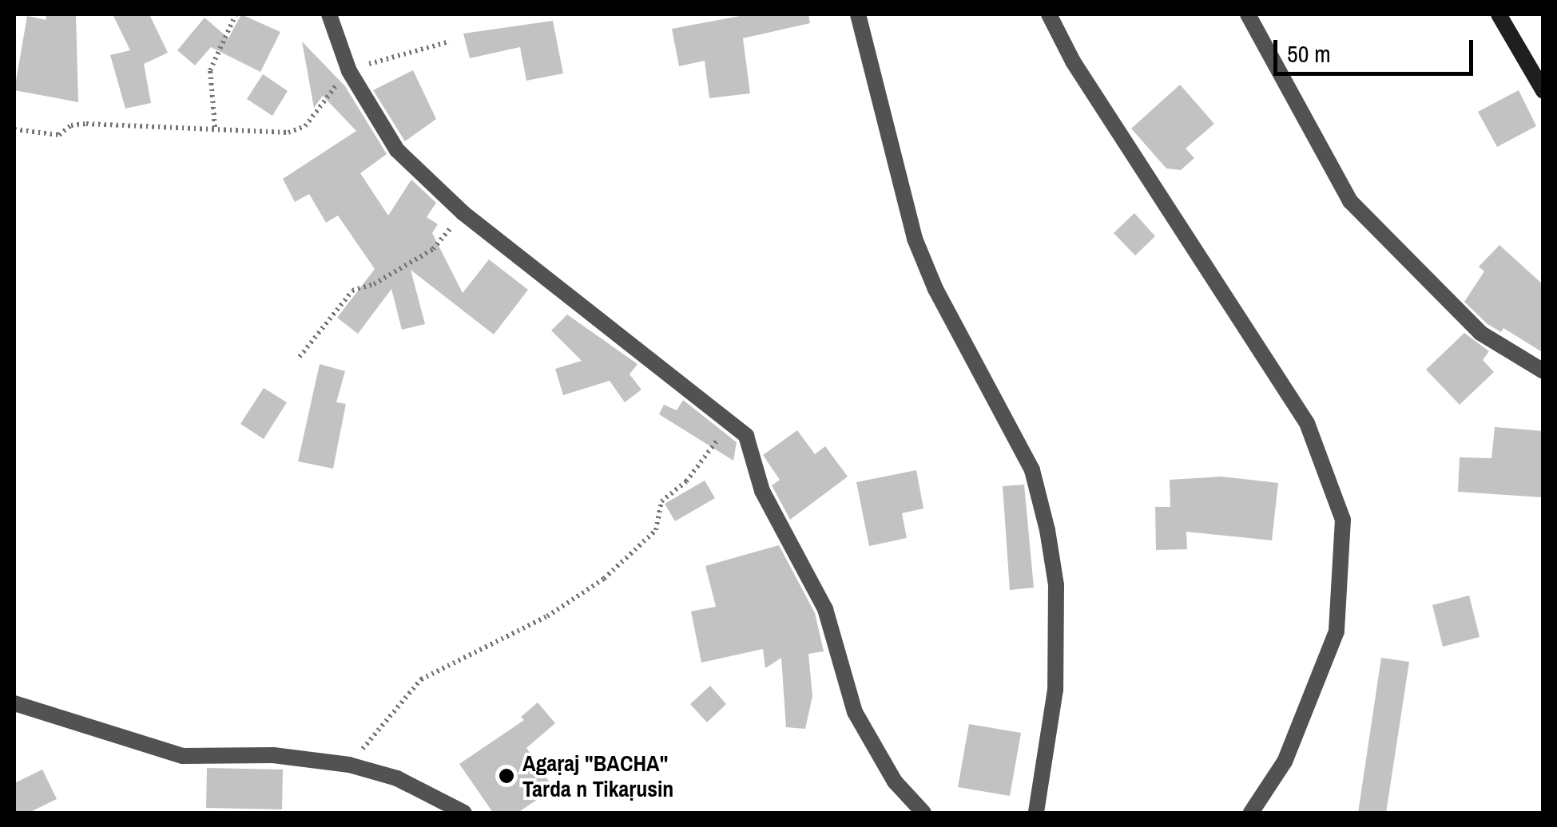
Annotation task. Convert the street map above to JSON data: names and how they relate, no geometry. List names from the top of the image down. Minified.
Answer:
{"places":["Agaṛaj \"BACHA\" Tarda n Tikaṛusin"],"scale_bar":"50 m"}
